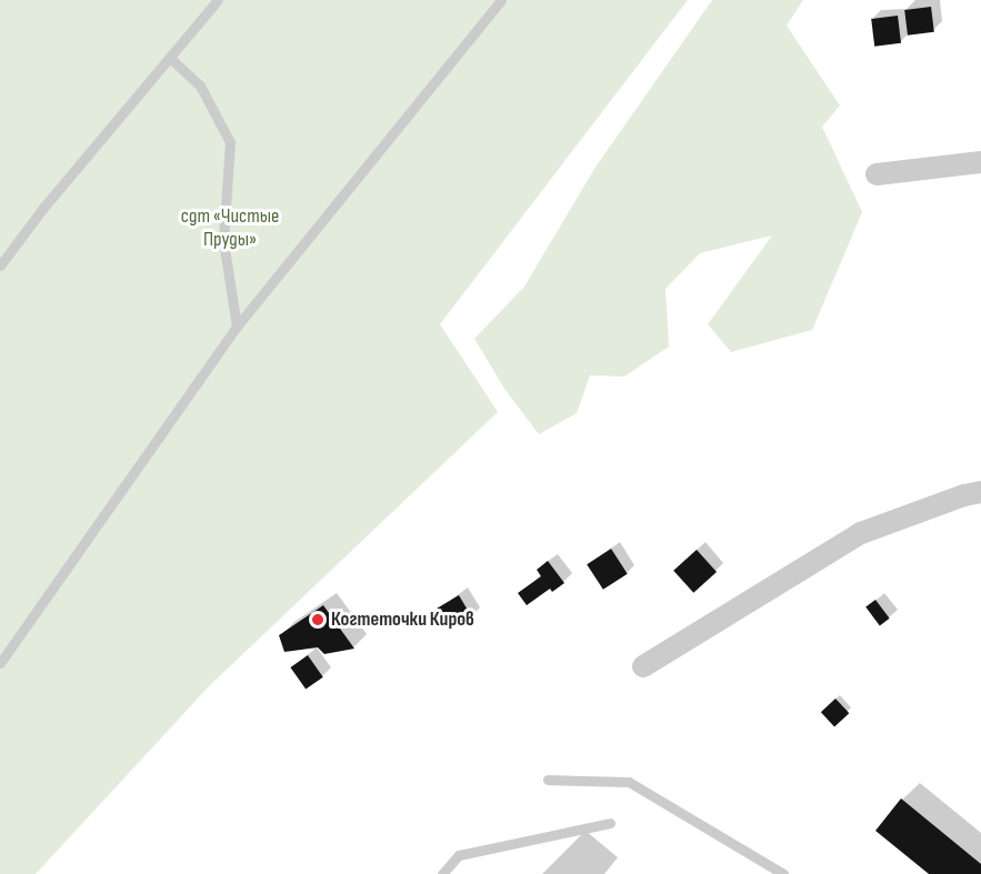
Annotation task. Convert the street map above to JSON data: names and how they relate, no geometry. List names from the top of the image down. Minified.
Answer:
{"parks":["сдт «Чистые Пруды»"],"places":["Когтеточки Киров"]}
